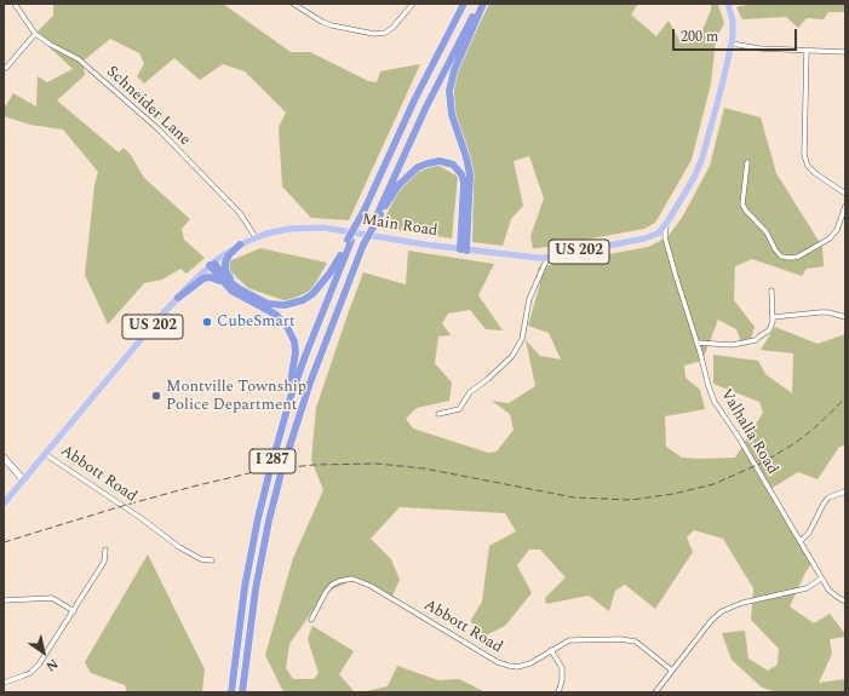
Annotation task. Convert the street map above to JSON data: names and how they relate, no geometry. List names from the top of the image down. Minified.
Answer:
{"streets":{"highway":["I 287"],"main road":["Main Road","US 202"],"street":["Schneider Lane","Valhalla Road","Abbott Road"]},"crossings":[["Schneider Lane","Main Road"],["Main Road","Valhalla Road"],["Main Road","Abbott Road"]],"places":["CubeSmart","Montville Township Police Department"],"scale_bar":"200 m","north":"bottom right"}
